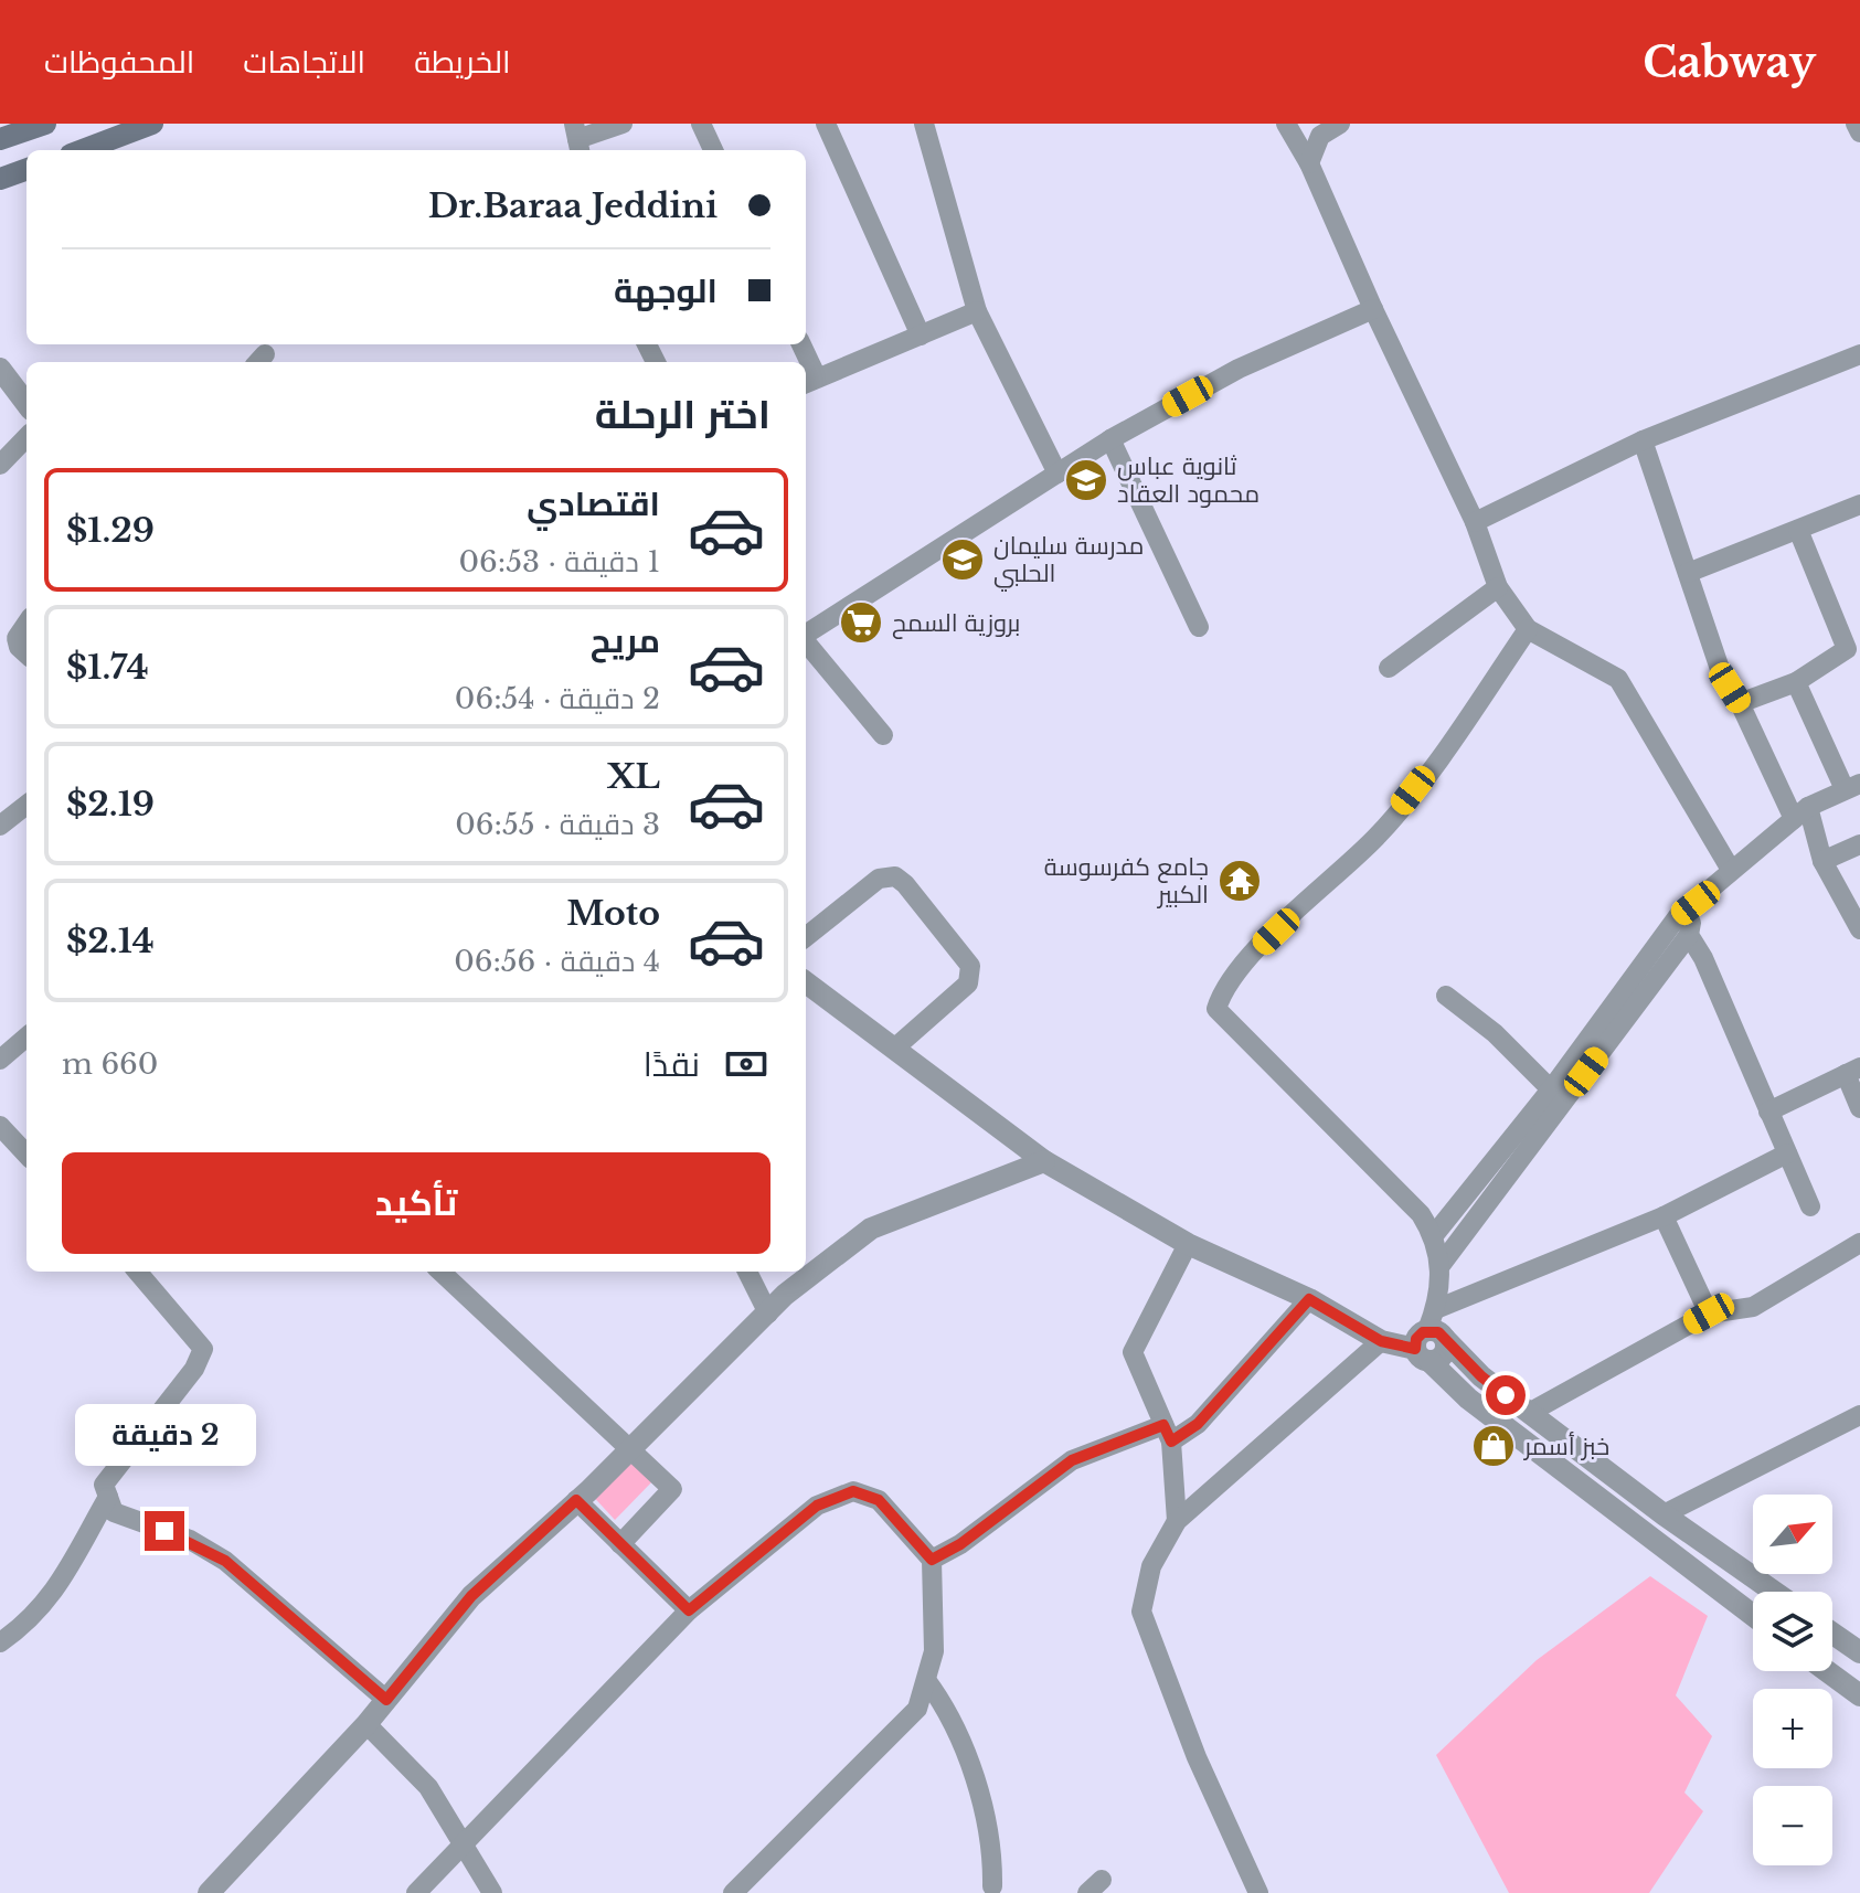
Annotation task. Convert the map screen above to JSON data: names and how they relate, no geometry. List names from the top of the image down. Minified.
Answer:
{"places":{"school or university":["ثانوية عباس محمود العقاد","مدرسة سليمان الحلبي"],"supermarket":["بروزية السمح"],"temple":["جامع كفرسوسة الكبير"],"shop":["خبز أسمر"]},"north":"top right","page":{"header":"Cabway","nav":["الخريطة","الاتجاهات","المحفوظات"],"banner":["Dr.Baraa Jeddini","الوجهة"],"heading":"اختر الرحلة","list":[{"name":"اقتصادي","note":"1 دقيقة · 06:53","value":"$1.29"},{"name":"مريح","note":"2 دقيقة · 06:54","value":"$1.74"},{"name":"XL","note":"3 دقيقة · 06:55","value":"$2.19"},{"name":"Moto","note":"4 دقيقة · 06:56","value":"$2.14"}],"pay":["نقدًا","660 m"],"buttons":"تأكيد","bubble":"2 دقيقة","map_buttons":["+","−"]}}
